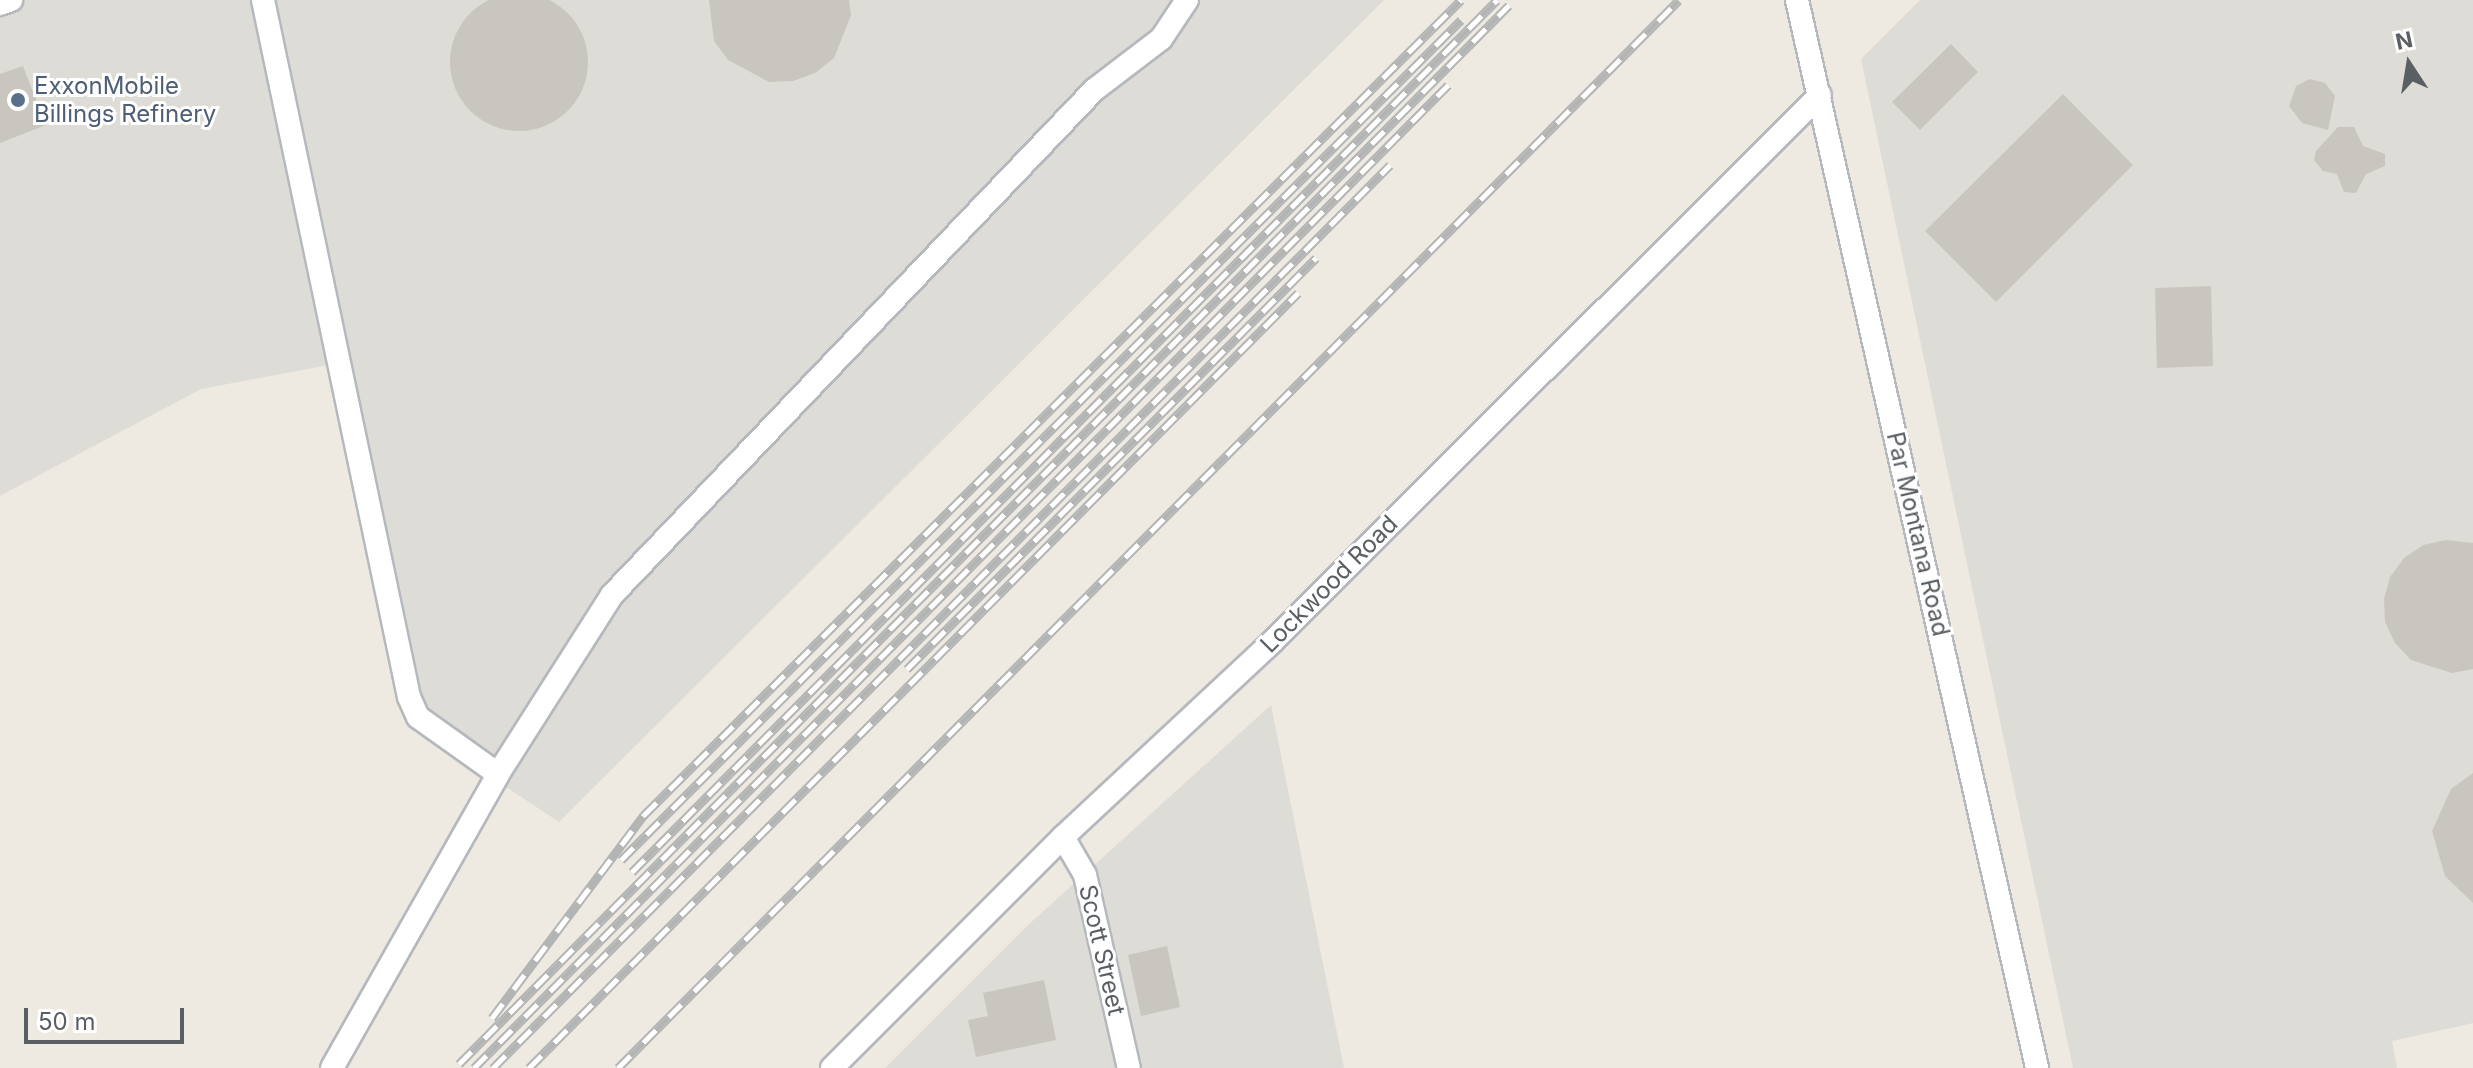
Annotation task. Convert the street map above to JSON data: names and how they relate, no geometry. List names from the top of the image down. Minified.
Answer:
{"streets":{"street":["Par Montana Road","Lockwood Road","Scott Street"]},"crossings":[["Par Montana Road","Lockwood Road"],["Lockwood Road","Scott Street"]],"places":["ExxonMobile Billings Refinery"],"scale_bar":"50 m","north":"top"}
